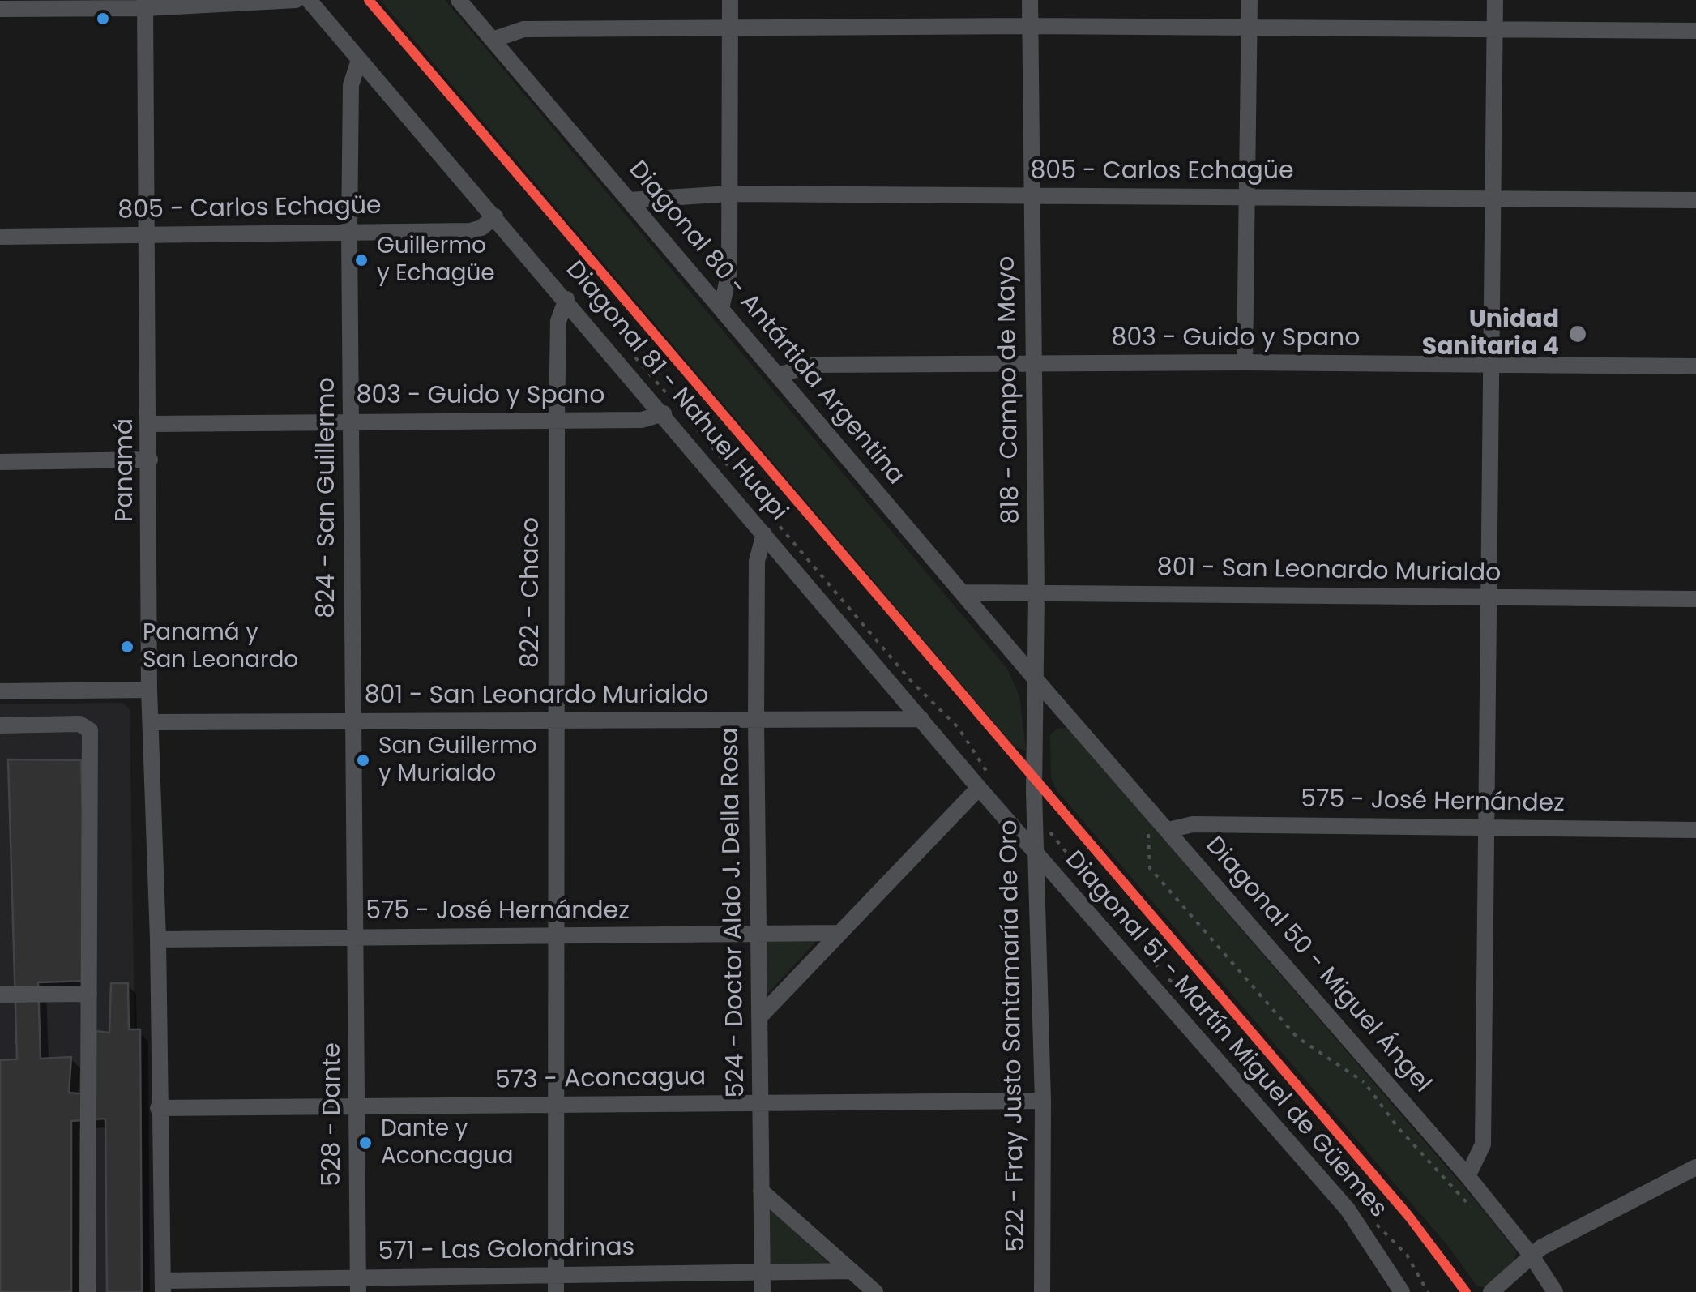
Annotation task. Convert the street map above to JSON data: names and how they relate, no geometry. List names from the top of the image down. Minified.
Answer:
{"streets":{"street":["805 - Carlos Echagüe","Diagonal 80 - Antártida Argentina","803 - Guido y Spano","818 - Campo de Mayo","Diagonal 81 - Nahuel Huapi","Panamá","824 - San Guillermo","801 - San Leonardo Murialdo","822 - Chaco","575 - José Hernández","524 - Doctor Aldo J. Della Rosa","Diagonal 50 - Miguel Ángel","Diagonal 51 - Martín Miguel de Güemes","522 - Fray Justo Santamaría de Oro","573 - Aconcagua","528 - Dante","571 - Las Golondrinas"]},"crossings":[["805 - Carlos Echagüe","Diagonal 80 - Antártida Argentina"],["805 - Carlos Echagüe","818 - Campo de Mayo"],["805 - Carlos Echagüe","Diagonal 81 - Nahuel Huapi"],["805 - Carlos Echagüe","Panamá"],["805 - Carlos Echagüe","824 - San Guillermo"],["Diagonal 80 - Antártida Argentina","803 - Guido y Spano"],["Diagonal 80 - Antártida Argentina","818 - Campo de Mayo"],["Diagonal 80 - Antártida Argentina","801 - San Leonardo Murialdo"],["Diagonal 80 - Antártida Argentina","Diagonal 50 - Miguel Ángel"],["803 - Guido y Spano","818 - Campo de Mayo"],["803 - Guido y Spano","Diagonal 81 - Nahuel Huapi"],["803 - Guido y Spano","Panamá"],["803 - Guido y Spano","824 - San Guillermo"],["803 - Guido y Spano","822 - Chaco"],["818 - Campo de Mayo","801 - San Leonardo Murialdo"],["818 - Campo de Mayo","Diagonal 50 - Miguel Ángel"],["818 - Campo de Mayo","522 - Fray Justo Santamaría de Oro"],["Diagonal 81 - Nahuel Huapi","824 - San Guillermo"],["Diagonal 81 - Nahuel Huapi","801 - San Leonardo Murialdo"],["Diagonal 81 - Nahuel Huapi","822 - Chaco"],["Diagonal 81 - Nahuel Huapi","524 - Doctor Aldo J. Della Rosa"],["Diagonal 81 - Nahuel Huapi","Diagonal 51 - Martín Miguel de Güemes"],["Diagonal 81 - Nahuel Huapi","522 - Fray Justo Santamaría de Oro"],["Panamá","801 - San Leonardo Murialdo"],["Panamá","575 - José Hernández"],["Panamá","573 - Aconcagua"],["Panamá","571 - Las Golondrinas"],["824 - San Guillermo","801 - San Leonardo Murialdo"],["824 - San Guillermo","575 - José Hernández"],["824 - San Guillermo","528 - Dante"],["801 - San Leonardo Murialdo","822 - Chaco"],["801 - San Leonardo Murialdo","524 - Doctor Aldo J. Della Rosa"],["822 - Chaco","575 - José Hernández"],["822 - Chaco","573 - Aconcagua"],["822 - Chaco","571 - Las Golondrinas"],["575 - José Hernández","524 - Doctor Aldo J. Della Rosa"],["575 - José Hernández","Diagonal 50 - Miguel Ángel"],["575 - José Hernández","528 - Dante"],["524 - Doctor Aldo J. Della Rosa","573 - Aconcagua"],["524 - Doctor Aldo J. Della Rosa","571 - Las Golondrinas"],["Diagonal 51 - Martín Miguel de Güemes","522 - Fray Justo Santamaría de Oro"],["522 - Fray Justo Santamaría de Oro","573 - Aconcagua"],["573 - Aconcagua","528 - Dante"],["528 - Dante","571 - Las Golondrinas"]],"places":["Guillermo y Echagüe","Unidad Sanitaria 4","Panamá y San Leonardo","San Guillermo y Murialdo","Dante y Aconcagua"]}
